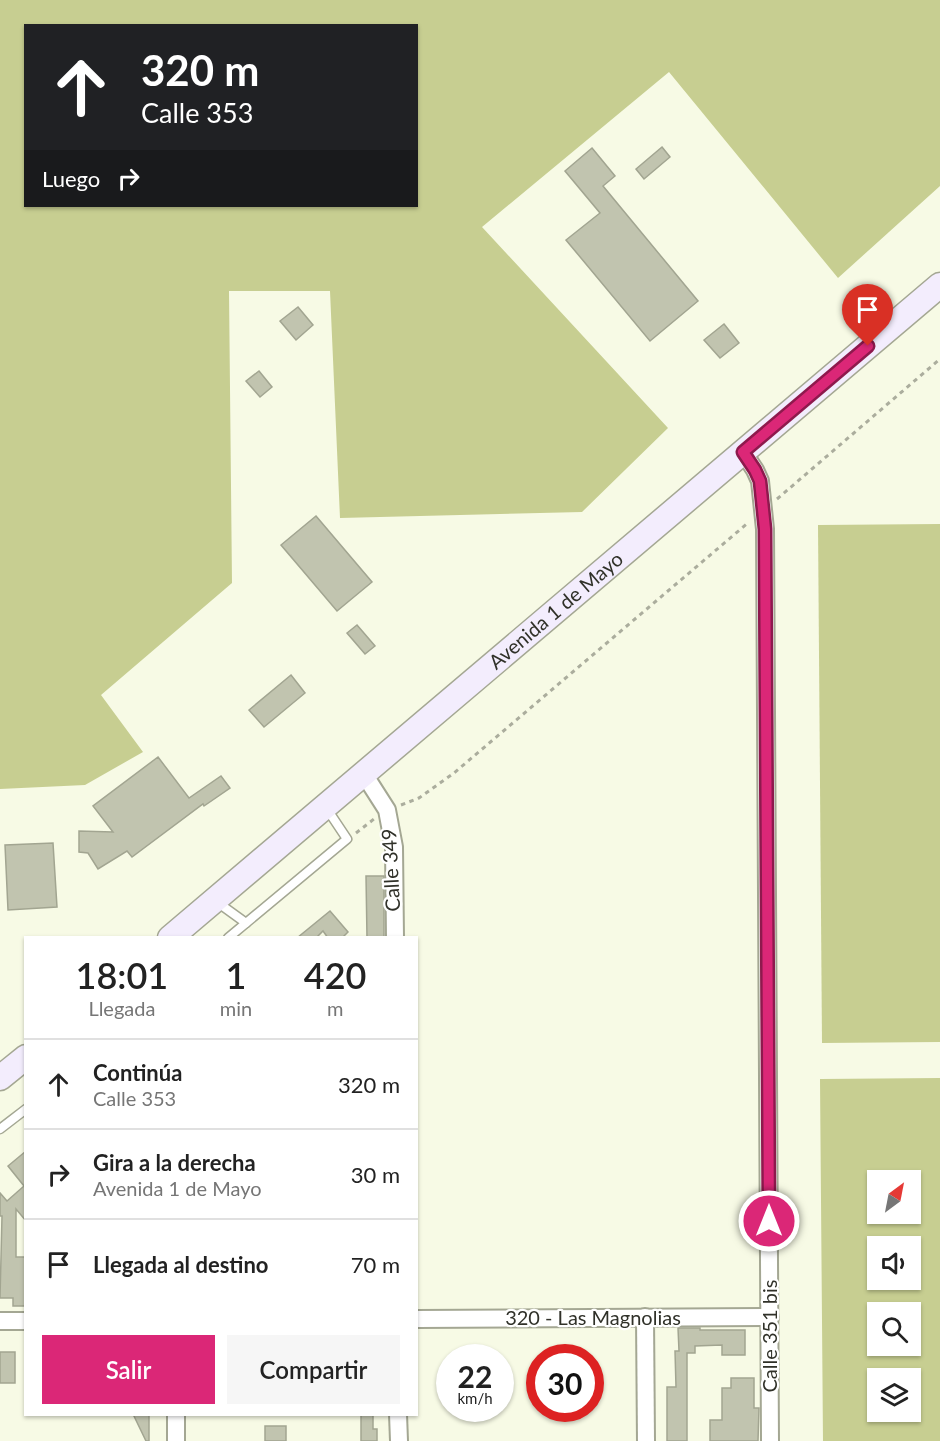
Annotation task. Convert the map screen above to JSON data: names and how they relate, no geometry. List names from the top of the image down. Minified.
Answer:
{"streets":{"main road":["Avenida 1 de Mayo"],"street":["Calle 349","320 - Las Magnolias","Calle 351 bis"]},"crossings":[["Avenida 1 de Mayo","Calle 349"],["Avenida 1 de Mayo","Calle 351 bis"],["320 - Las Magnolias","Calle 351 bis"]],"north":"top right","page":{"turn":["320 m","Calle 353"],"then":"Luego","eta":["18:01","Llegada","1","min","420","m"],"list":[{"name":"Continúa","note":"Calle 353","value":"320 m"},{"name":"Gira a la derecha","note":"Avenida 1 de Mayo","value":"30 m"},{"name":"Llegada al destino","value":"70 m"}],"buttons":["Salir","Compartir"],"speed":"22 km/h","limit":"30"}}
